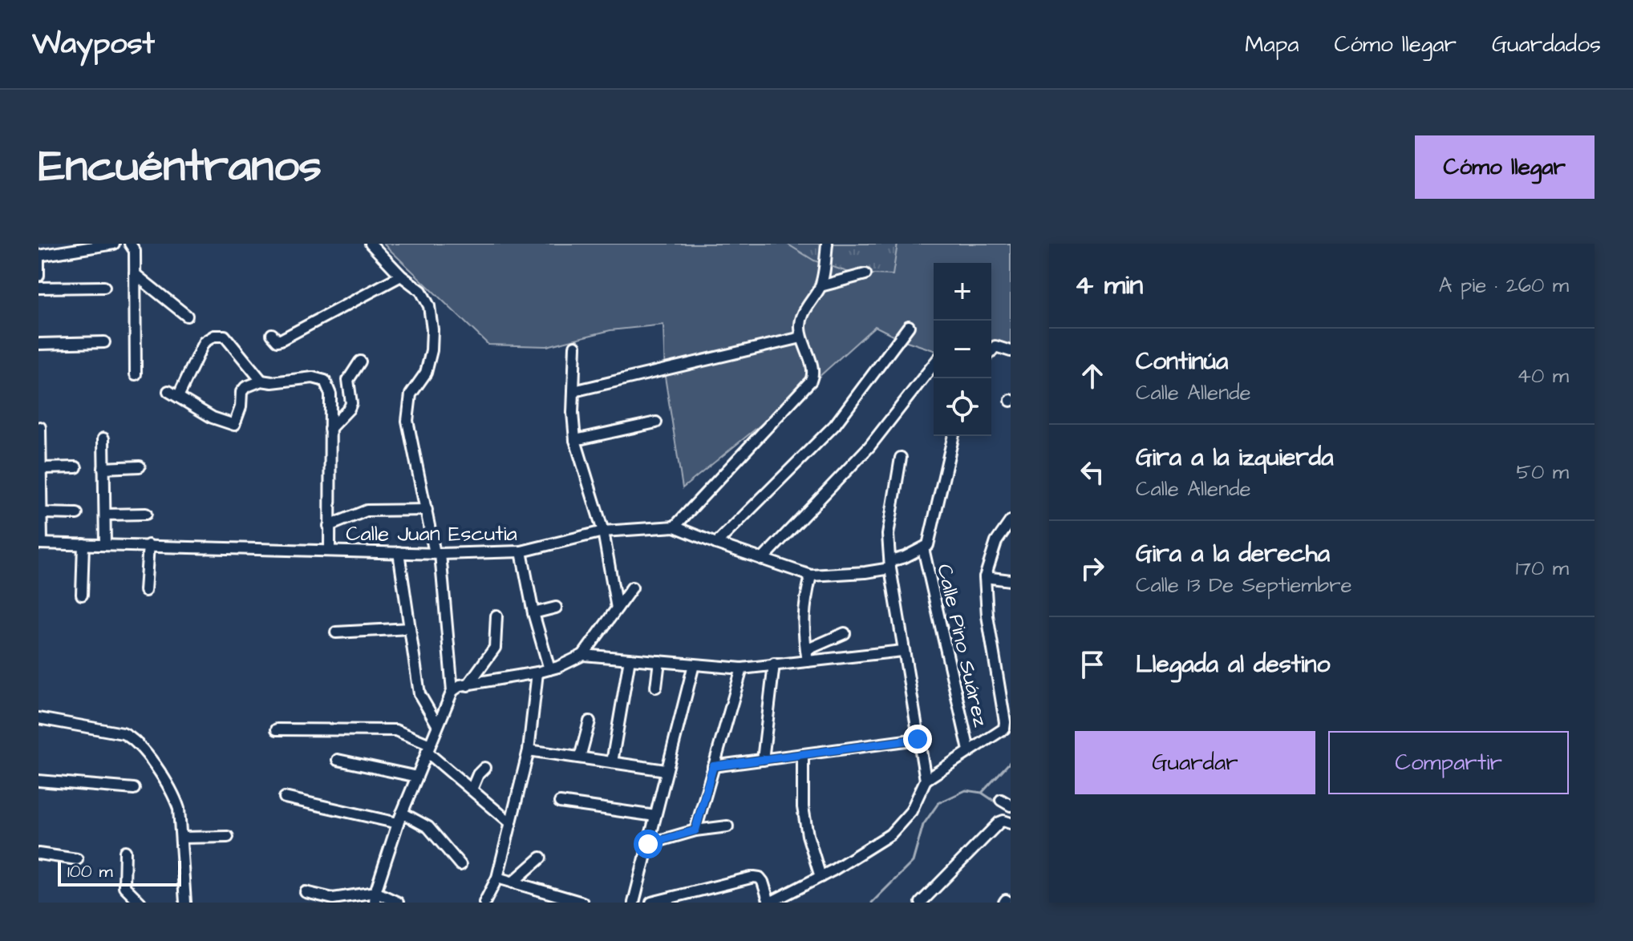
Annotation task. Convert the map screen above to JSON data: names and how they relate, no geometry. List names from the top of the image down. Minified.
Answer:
{"streets":{"street":["Calle Juan Escutia","Calle Pino Suárez"]},"crossings":[["Calle Juan Escutia","Calle Pino Suárez"]],"scale_bar":"100 m","page":{"header":"Waypost","nav":["Mapa","Cómo llegar","Guardados"],"title":"Encuéntranos","buttons":["Cómo llegar",["Guardar","Compartir"]],"heading":["4 min","A pie · 260 m"],"map_buttons":["+","−"],"list":[["Continúa","Calle Allende","40 m"],["Gira a la izquierda","Calle Allende","50 m"],["Gira a la derecha","Calle 13 De Septiembre","170 m"],"Llegada al destino"],"scale":"100 m"}}
